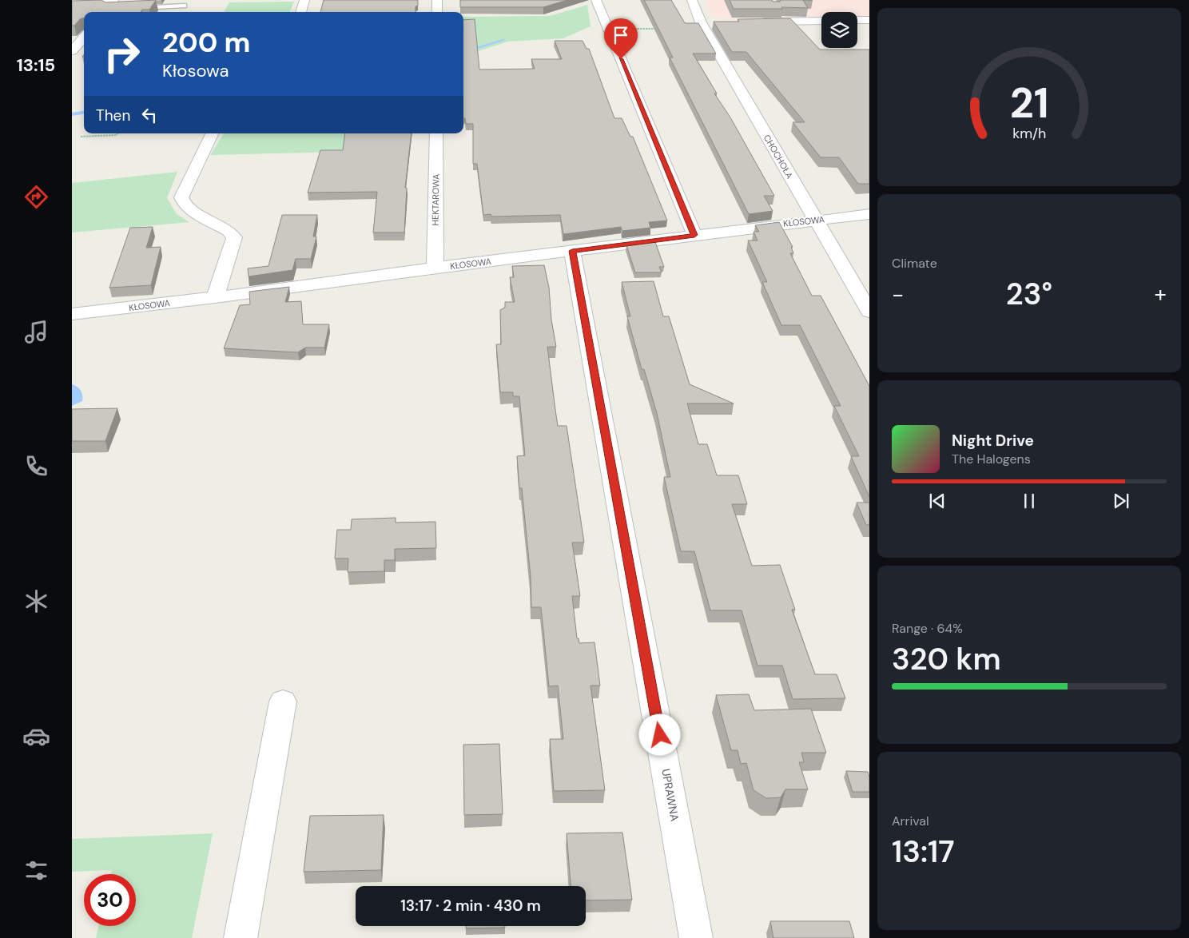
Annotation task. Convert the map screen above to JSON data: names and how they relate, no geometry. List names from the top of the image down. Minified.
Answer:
{"streets":{"street":["CHOCHOŁA","HEKTAROWA","KŁOSOWA","UPRAWNA"]},"crossings":[["CHOCHOŁA","KŁOSOWA"],["HEKTAROWA","KŁOSOWA"],["KŁOSOWA","UPRAWNA"]],"page":{"tabs":"13:15","turn":["200 m","Kłosowa"],"then":"Then","tile":["Climate",["Range · 64%","320 km"],["Arrival","13:17"]],"heat":["−","23°","+"],"song":["Night Drive","The Halogens"],"limit":"30","trip":"13:17 · 2 min · 430 m","gauge":["21","km/h"]}}
